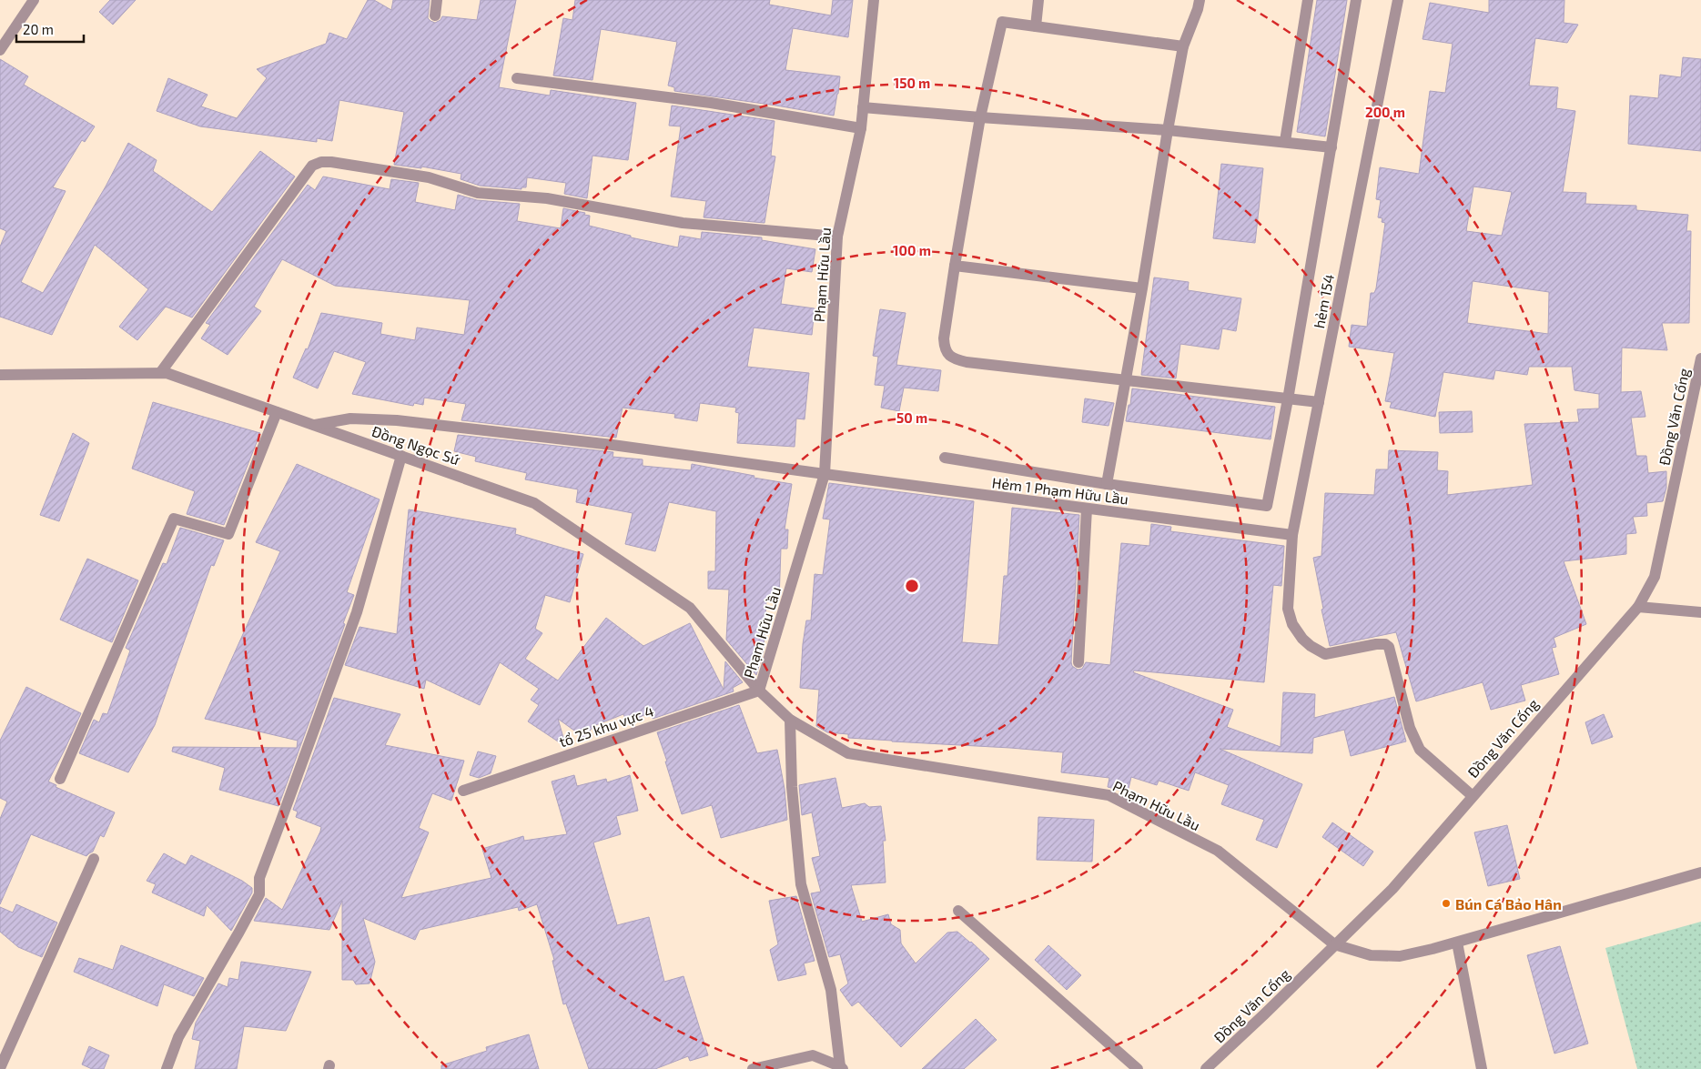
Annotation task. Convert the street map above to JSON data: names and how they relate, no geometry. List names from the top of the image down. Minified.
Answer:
{"streets":{"street":["Phạm Hữu Lầu","hẻm 154","Đồng Văn Cống","Đồng Ngọc Sứ","Hẻm 1 Phạm Hữu Lầu","tổ 25 khu vực 4"]},"crossings":[["Phạm Hữu Lầu","Đồng Văn Cống"],["Phạm Hữu Lầu","Đồng Ngọc Sứ"],["Phạm Hữu Lầu","Hẻm 1 Phạm Hữu Lầu"],["Phạm Hữu Lầu","tổ 25 khu vực 4"],["hẻm 154","Đồng Văn Cống"],["hẻm 154","Hẻm 1 Phạm Hữu Lầu"],["Đồng Ngọc Sứ","Hẻm 1 Phạm Hữu Lầu"],["Đồng Ngọc Sứ","tổ 25 khu vực 4"]],"places":["Bún Cá Bảo Hân"],"scale_bar":"20 m","rings":["150 m","200 m","100 m","50 m"]}
